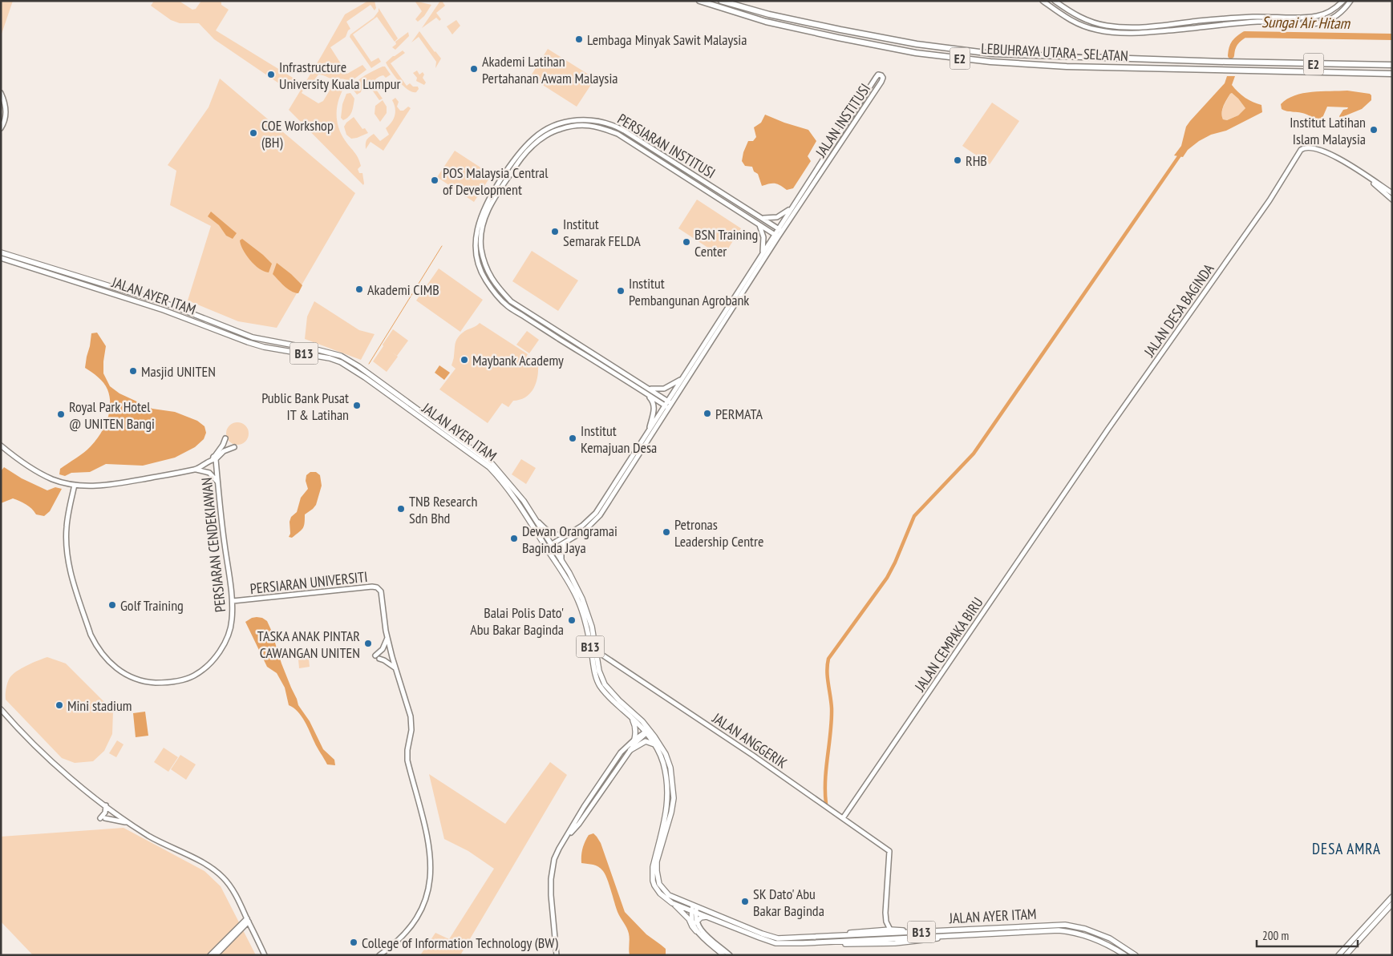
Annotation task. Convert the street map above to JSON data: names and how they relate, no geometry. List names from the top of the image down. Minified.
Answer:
{"streets":{"highway":["LEBUHRAYA UTARA–SELATAN","E2"],"main road":["JALAN AYER ITAM","B13"],"street":["JALAN INSTITUSI","PERSIARAN INSTITUSI","JALAN DESA BAGINDA","PERSIARAN CENDEKIAWAN","PERSIARAN UNIVERSITI","JALAN CEMPAKA BIRU","JALAN ANGGERIK"]},"crossings":[["JALAN INSTITUSI","PERSIARAN INSTITUSI"],["JALAN INSTITUSI","JALAN AYER ITAM"],["JALAN AYER ITAM","B13"],["JALAN AYER ITAM","JALAN ANGGERIK"],["JALAN DESA BAGINDA","JALAN CEMPAKA BIRU"],["PERSIARAN CENDEKIAWAN","PERSIARAN UNIVERSITI"],["JALAN CEMPAKA BIRU","JALAN ANGGERIK"]],"districts":["DESA AMRA"],"water":["Sungai Air Hitam"],"places":["Lembaga Minyak Sawit Malaysia","Akademi Latihan Pertahanan Awam Malaysia","Infrastructure University Kuala Lumpur","Institut Latihan Islam Malaysia","COE Workshop (BH)","RHB","POS Malaysia Central of Development","Institut Semarak FELDA","BSN Training Center","Akademi CIMB","Institut Pembangunan Agrobank","Maybank Academy","Masjid UNITEN","Public Bank Pusat IT & Latihan","PERMATA","Royal Park Hotel @ UNITEN Bangi","Institut Kemajuan Desa","TNB Research Sdn Bhd","Petronas Leadership Centre","Dewan Orangramai Baginda Jaya","Golf Training","Balai Polis Dato' Abu Bakar Baginda","TASKA ANAK PINTAR CAWANGAN UNITEN","Mini stadium","SK Dato' Abu Bakar Baginda","College of Information Technology (BW)"],"scale_bar":"200 m"}
